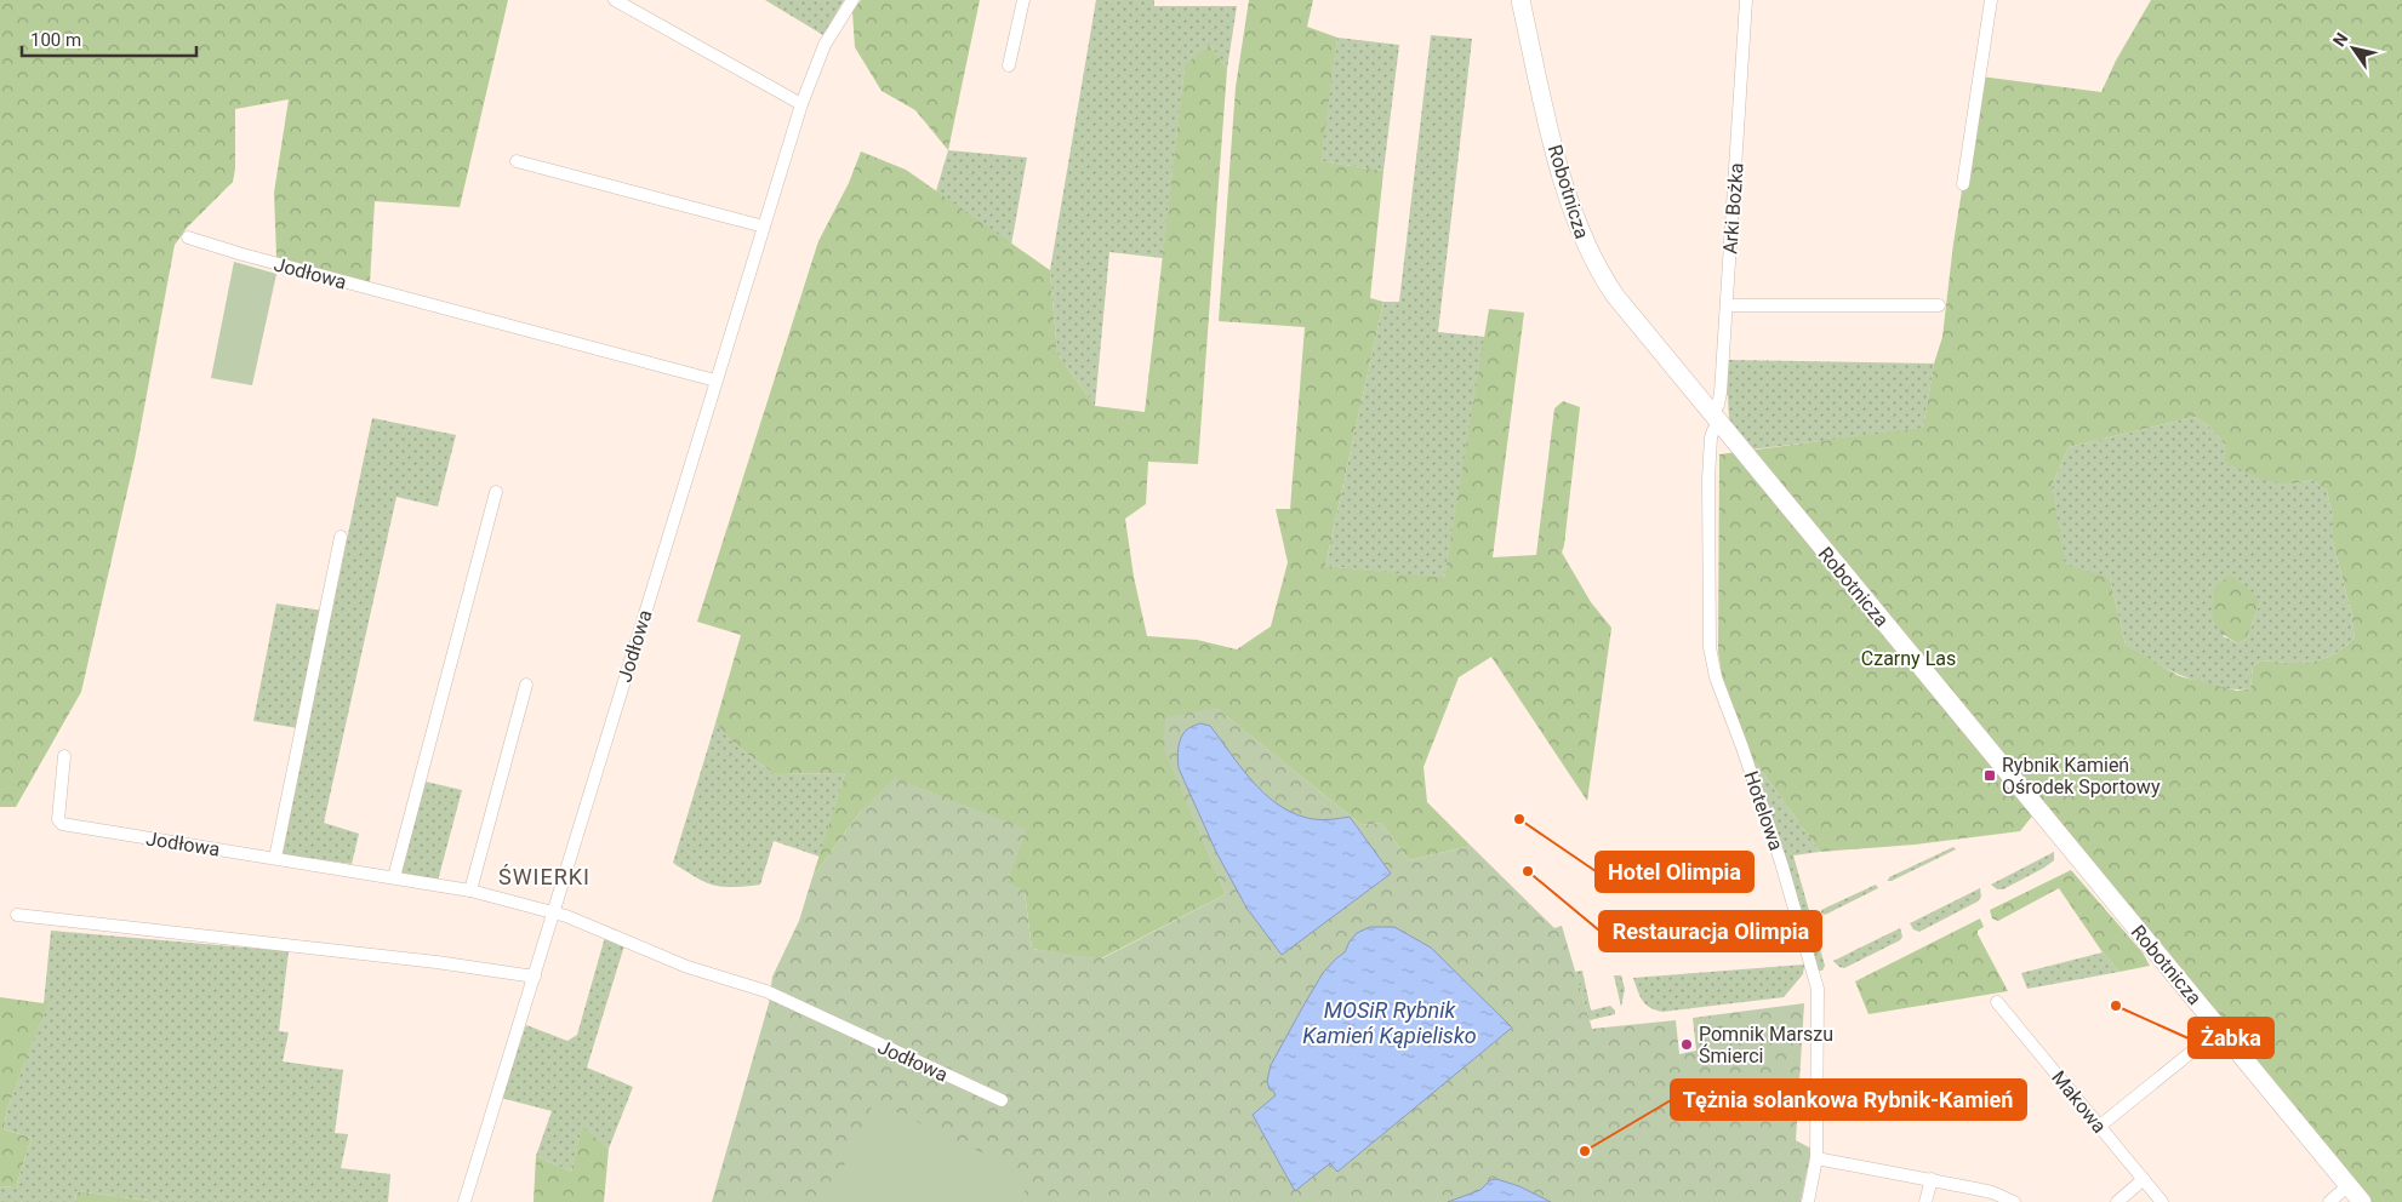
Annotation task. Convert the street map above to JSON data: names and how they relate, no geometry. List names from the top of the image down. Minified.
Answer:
{"streets":{"street":["Robotnicza","Arki Bożka","Jodłowa","Hotelowa","Makowa"]},"crossings":[["Robotnicza","Arki Bożka"],["Robotnicza","Hotelowa"],["Arki Bożka","Hotelowa"]],"districts":["ŚWIERKI"],"water":["MOSiR Rybnik Kamień Kąpielisko"],"parks":["Czarny Las"],"places":{"transit":["Rybnik Kamień Ośrodek Sportowy"],"other":["Hotel Olimpia","Restauracja Olimpia","Żabka","Pomnik Marszu Śmierci","Tężnia solankowa Rybnik-Kamień"]},"scale_bar":"100 m","north":"top left"}
